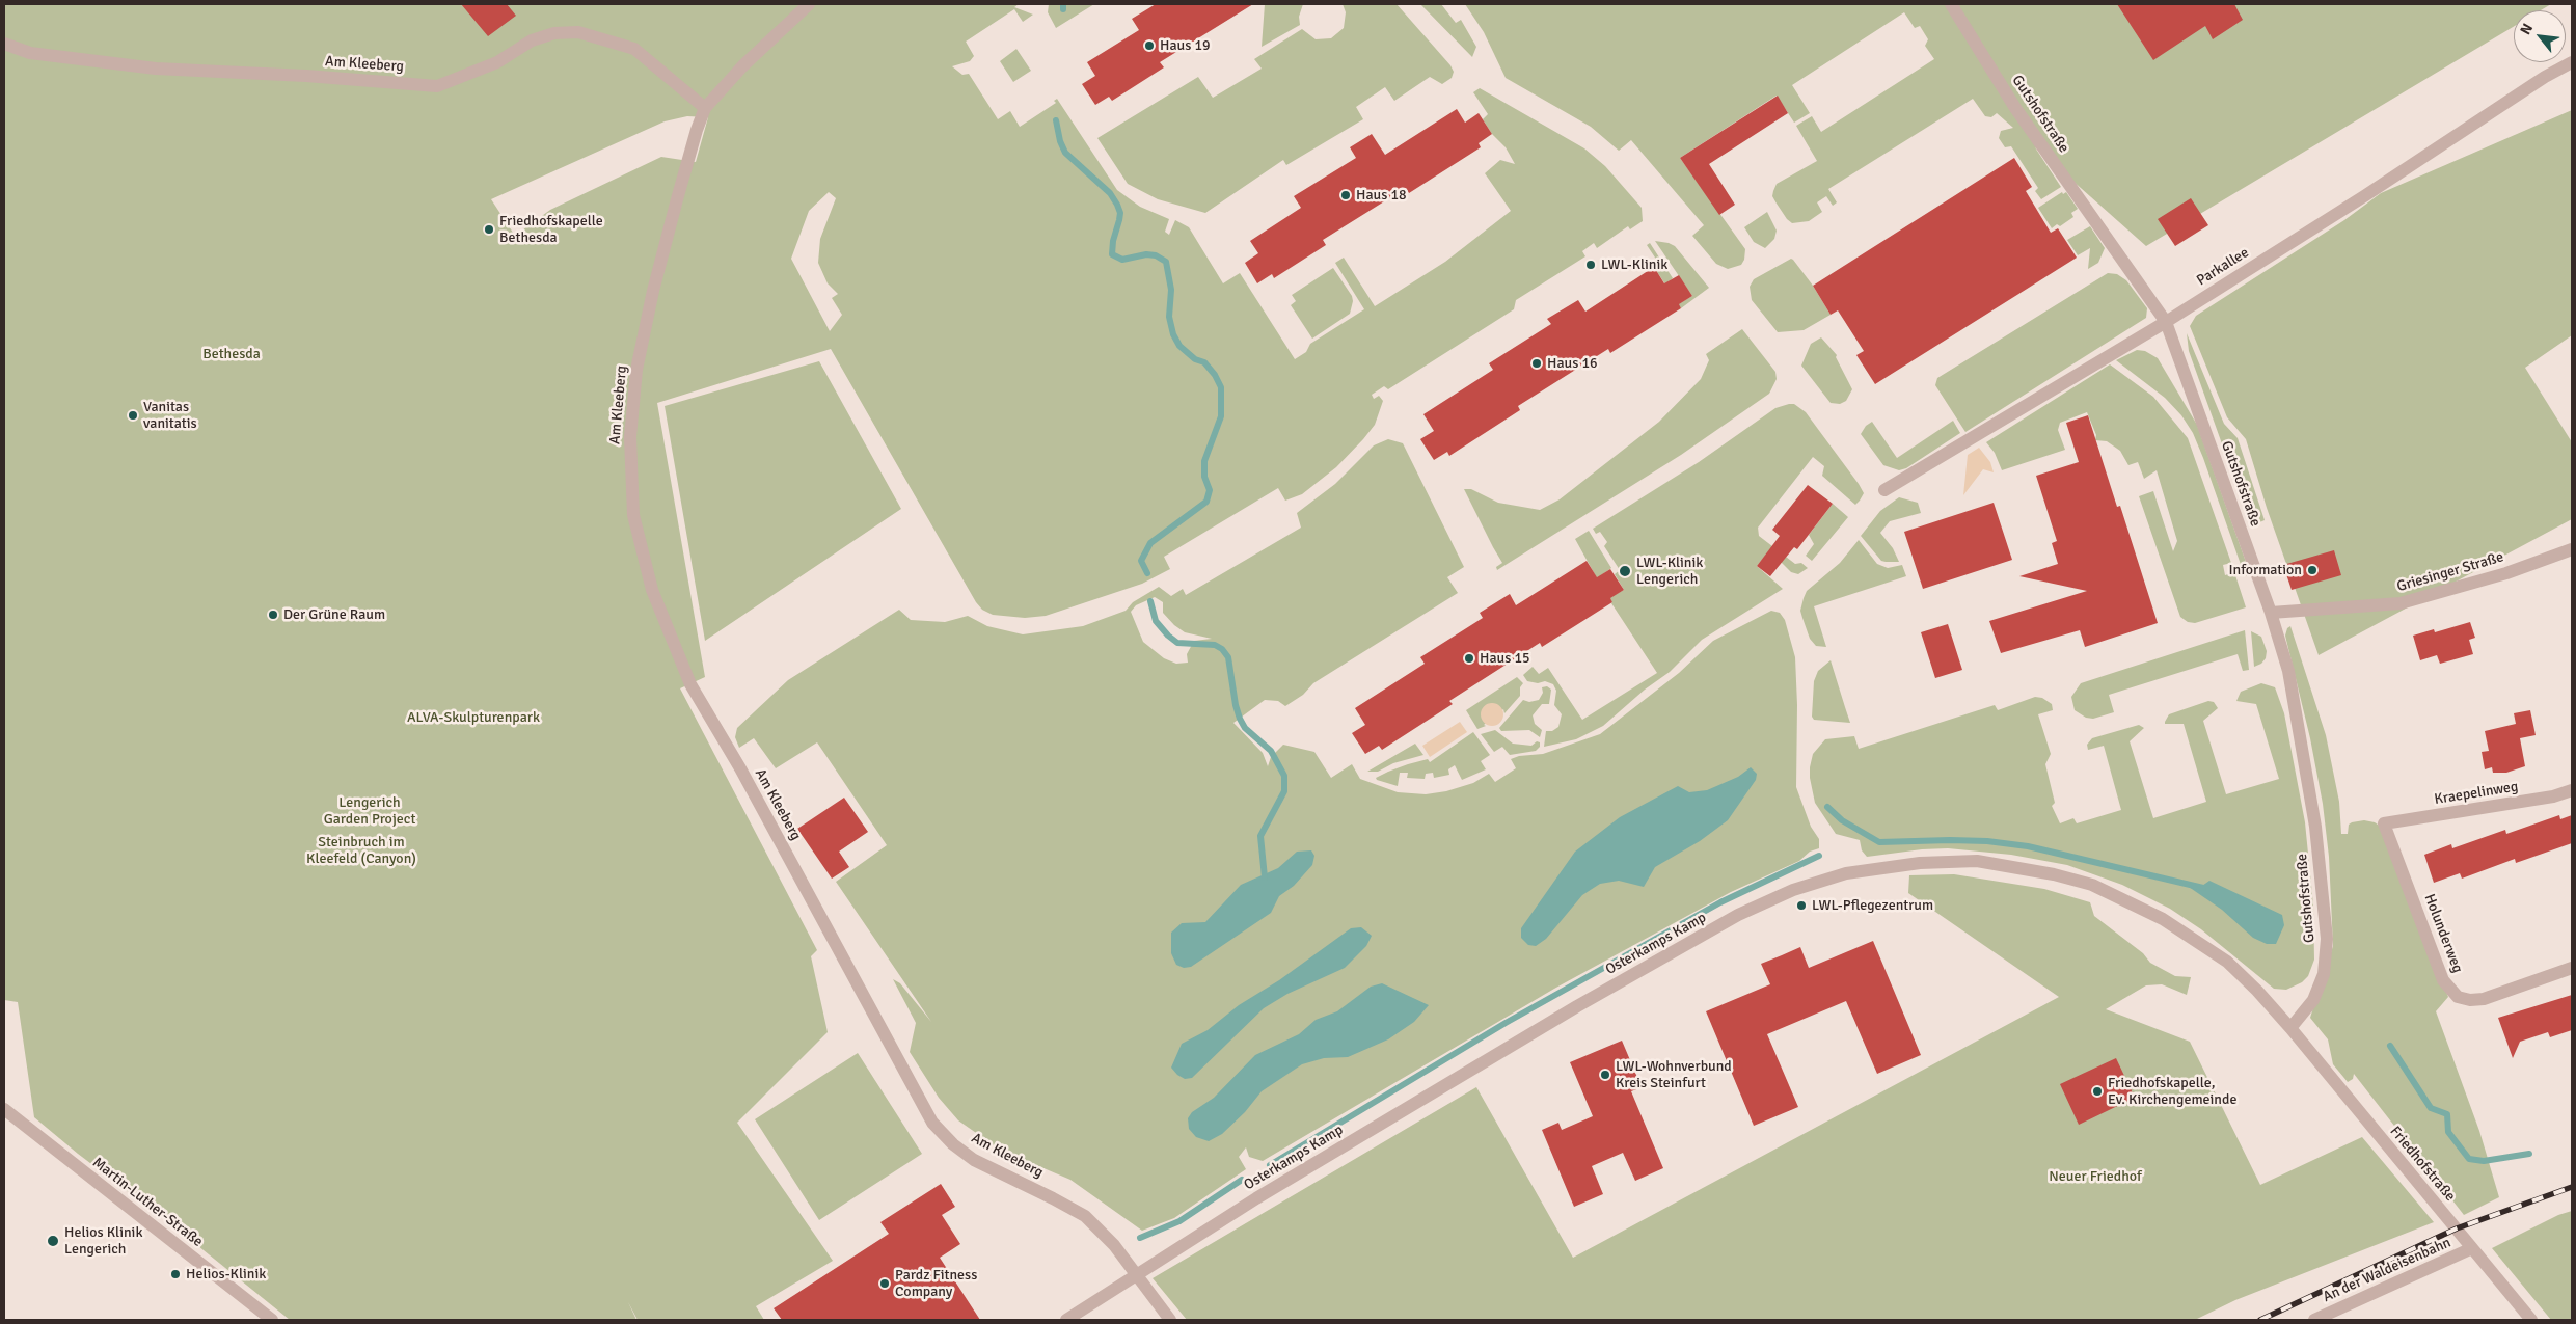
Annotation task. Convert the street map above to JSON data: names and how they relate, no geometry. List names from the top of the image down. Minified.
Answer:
{"streets":{"street":["Am Kleeberg","Gutshofstraße","Parkallee","Griesinger Straße","Kraepelinweg","Holunderweg","Osterkamps Kamp","Friedhofstraße","Martin-Luther-Straße","An der Waldeisenbahn"]},"crossings":[["Am Kleeberg","Osterkamps Kamp"],["Gutshofstraße","Parkallee"],["Gutshofstraße","Griesinger Straße"],["Gutshofstraße","Osterkamps Kamp"],["Gutshofstraße","Friedhofstraße"],["Kraepelinweg","Holunderweg"],["Osterkamps Kamp","Friedhofstraße"],["Friedhofstraße","An der Waldeisenbahn"]],"parks":["Bethesda","ALVA-Skulpturenpark","Lengerich Garden Project","Steinbruch im Kleefeld (Canyon)","Neuer Friedhof"],"places":["Haus 19","Haus 18","Friedhofskapelle Bethesda","LWL-Klinik","Haus 16","Vanitas vanitatis","Information","LWL-Klinik Lengerich","Der Grüne Raum","Haus 15","LWL-Pflegezentrum","LWL-Wohnverbund Kreis Steinfurt","Friedhofskapelle, Ev. Kirchengemeinde","Helios Klinik Lengerich","Helios-Klinik","Pardz Fitness Company"],"north":"top left"}
